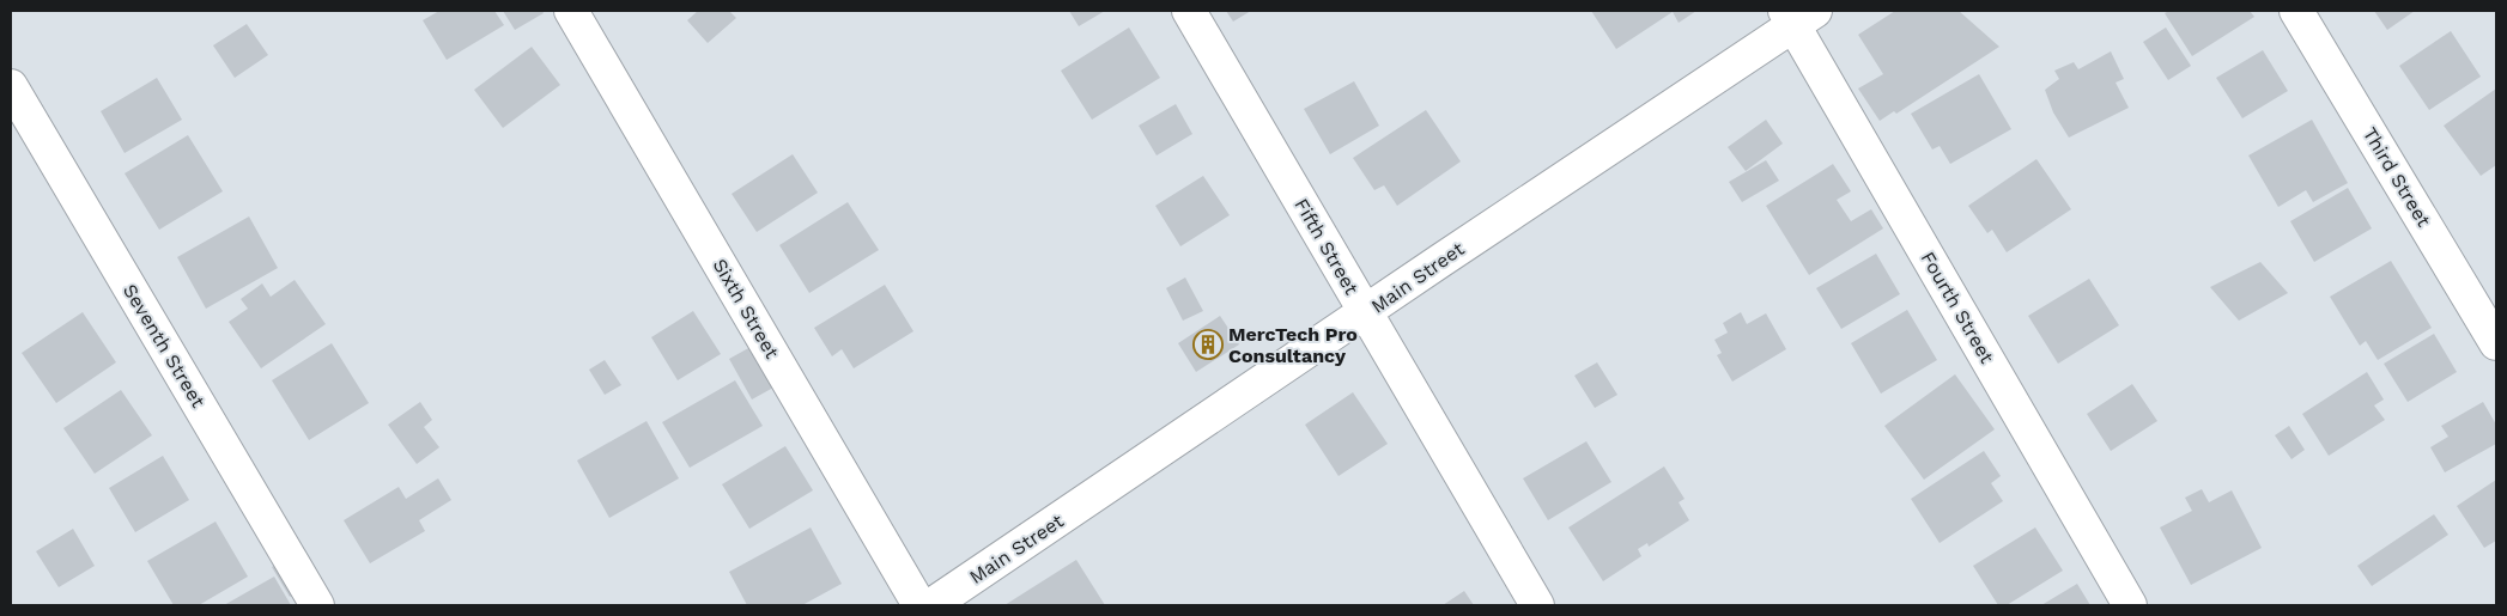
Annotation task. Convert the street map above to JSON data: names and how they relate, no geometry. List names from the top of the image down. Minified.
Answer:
{"streets":{"street":["Third Street","Fifth Street","Main Street","Fourth Street","Sixth Street","Seventh Street"]},"crossings":[["Fifth Street","Main Street"],["Main Street","Fourth Street"]],"places":{"building":["MercTech Pro Consultancy"]}}
